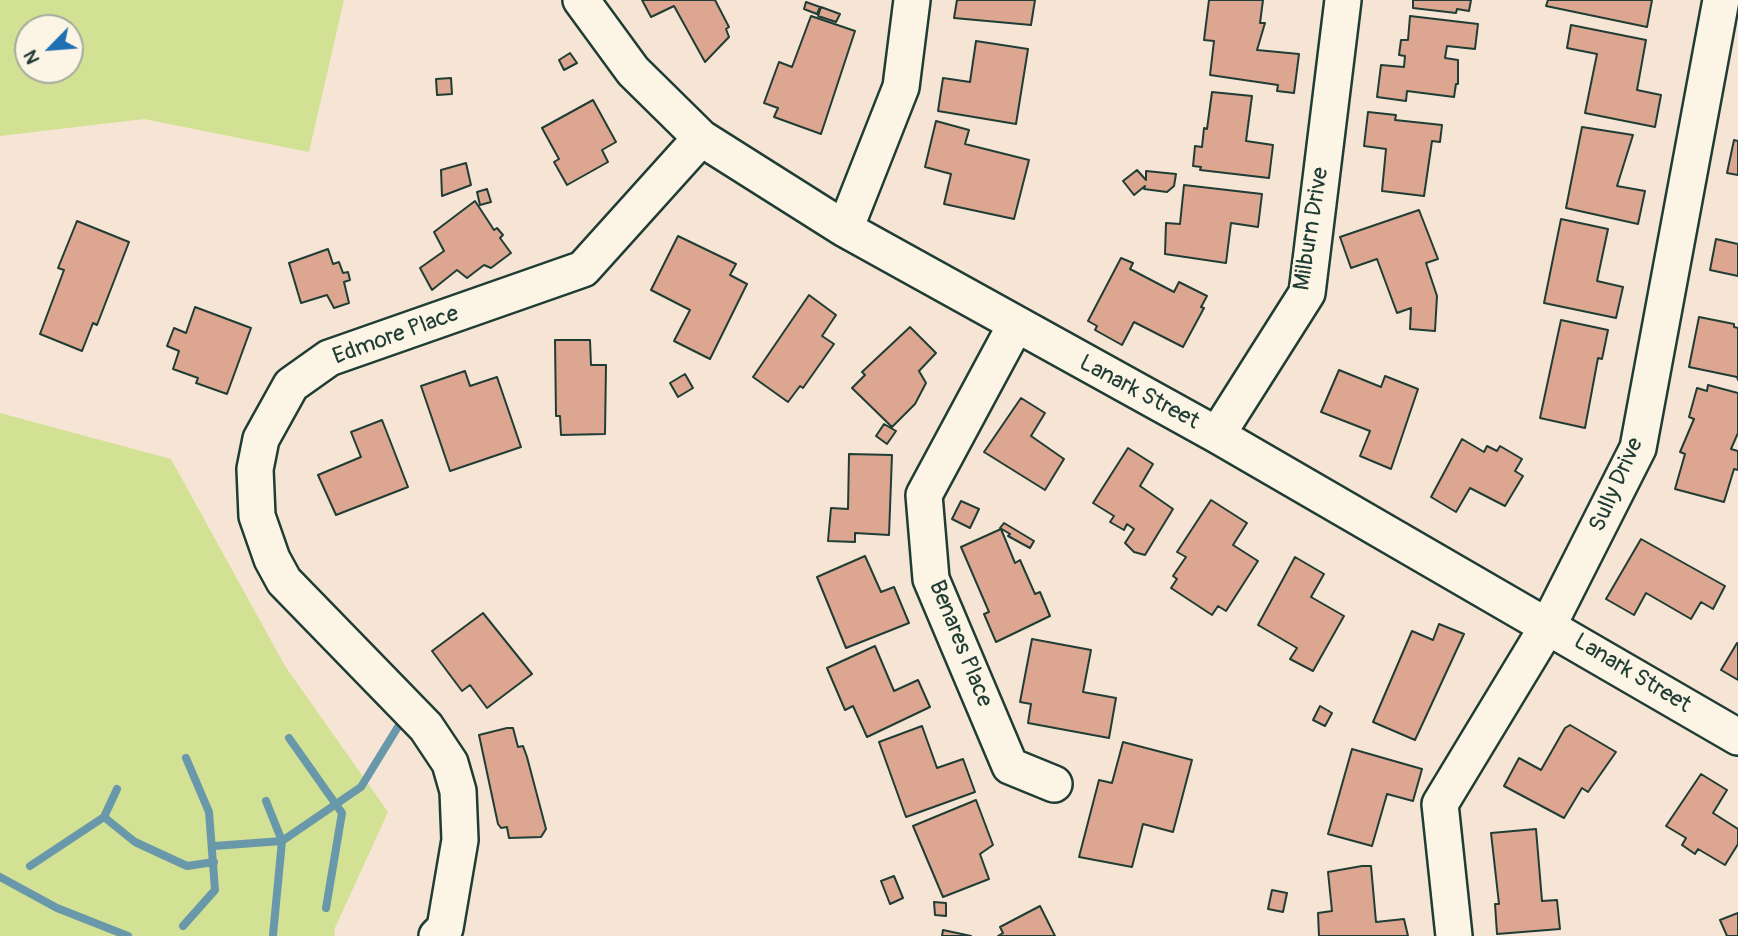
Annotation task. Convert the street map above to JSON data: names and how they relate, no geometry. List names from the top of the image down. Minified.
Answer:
{"streets":{"street":["Milburn Drive","Edmore Place","Lanark Street","Sully Drive","Benares Place"]},"crossings":[["Milburn Drive","Lanark Street"],["Edmore Place","Lanark Street"],["Lanark Street","Sully Drive"],["Lanark Street","Benares Place"]],"north":"bottom left"}
